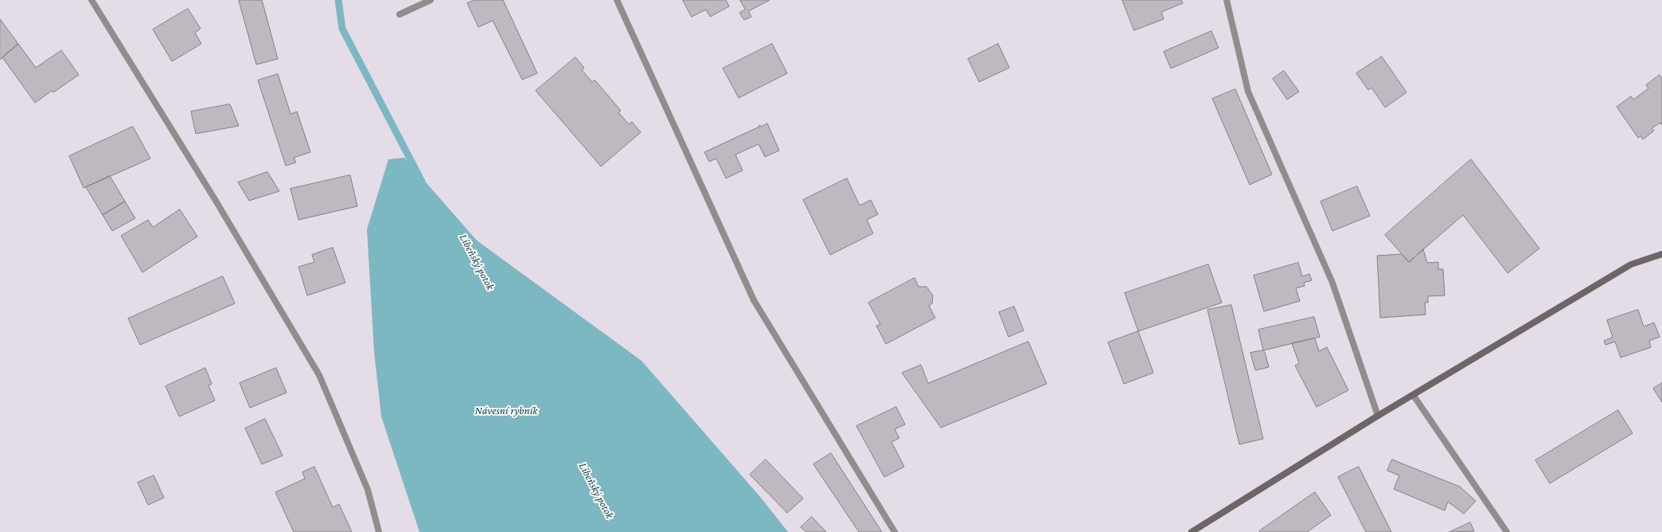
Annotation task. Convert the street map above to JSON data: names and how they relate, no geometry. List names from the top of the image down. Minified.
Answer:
{"water":["Libeňský potok","Návesní rybník"]}
